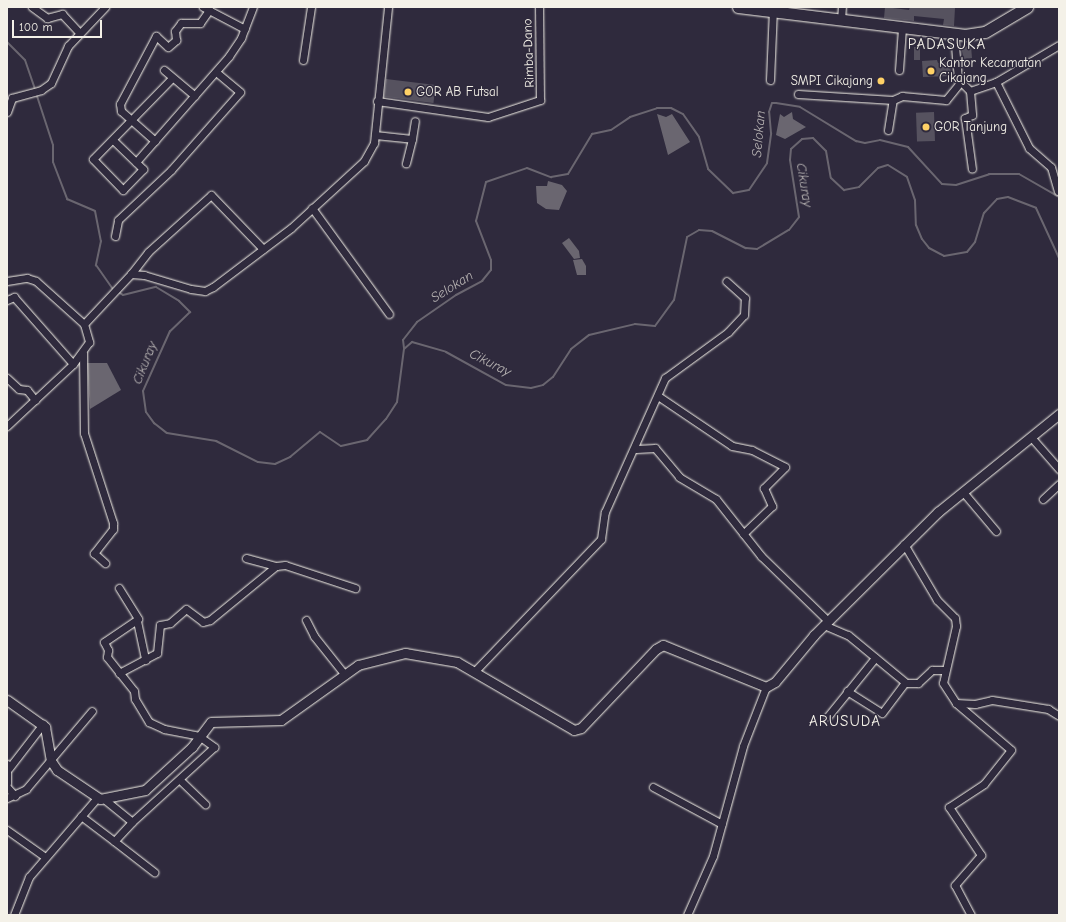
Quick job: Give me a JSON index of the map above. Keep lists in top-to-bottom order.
{
  "streets": {
    "street": ["Rimba-Dano"]
  },
  "districts": ["PADASUKA", "ARUSUDA"],
  "water": ["Selokan", "Cikuray"],
  "places": [
    "Kantor Kecamatan Cikajang",
    "SMPI Cikajang",
    "GOR AB Futsal",
    "GOR Tanjung"
  ],
  "scale_bar": "100 m"
}
